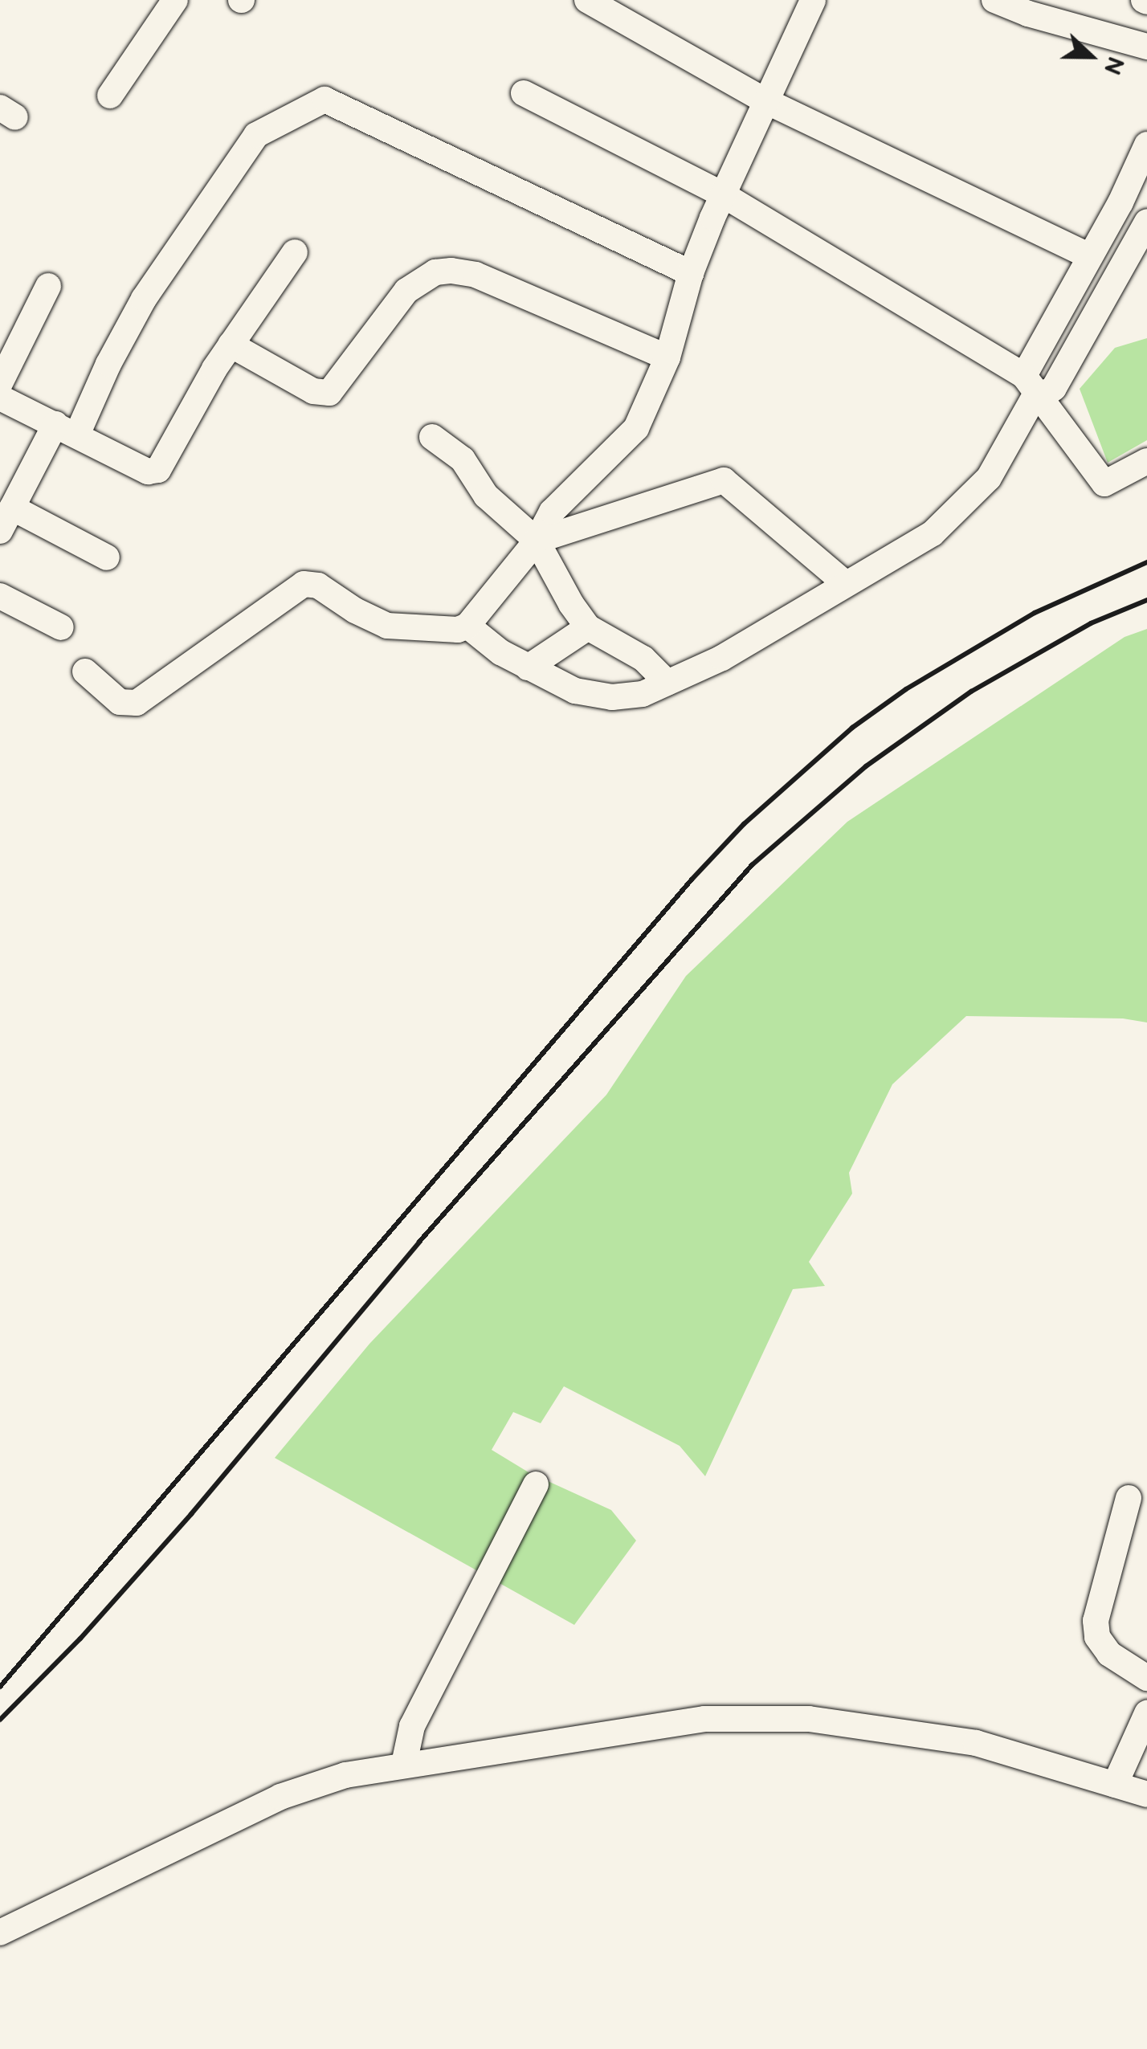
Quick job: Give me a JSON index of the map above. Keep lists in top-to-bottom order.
{
  "north": "right"
}
